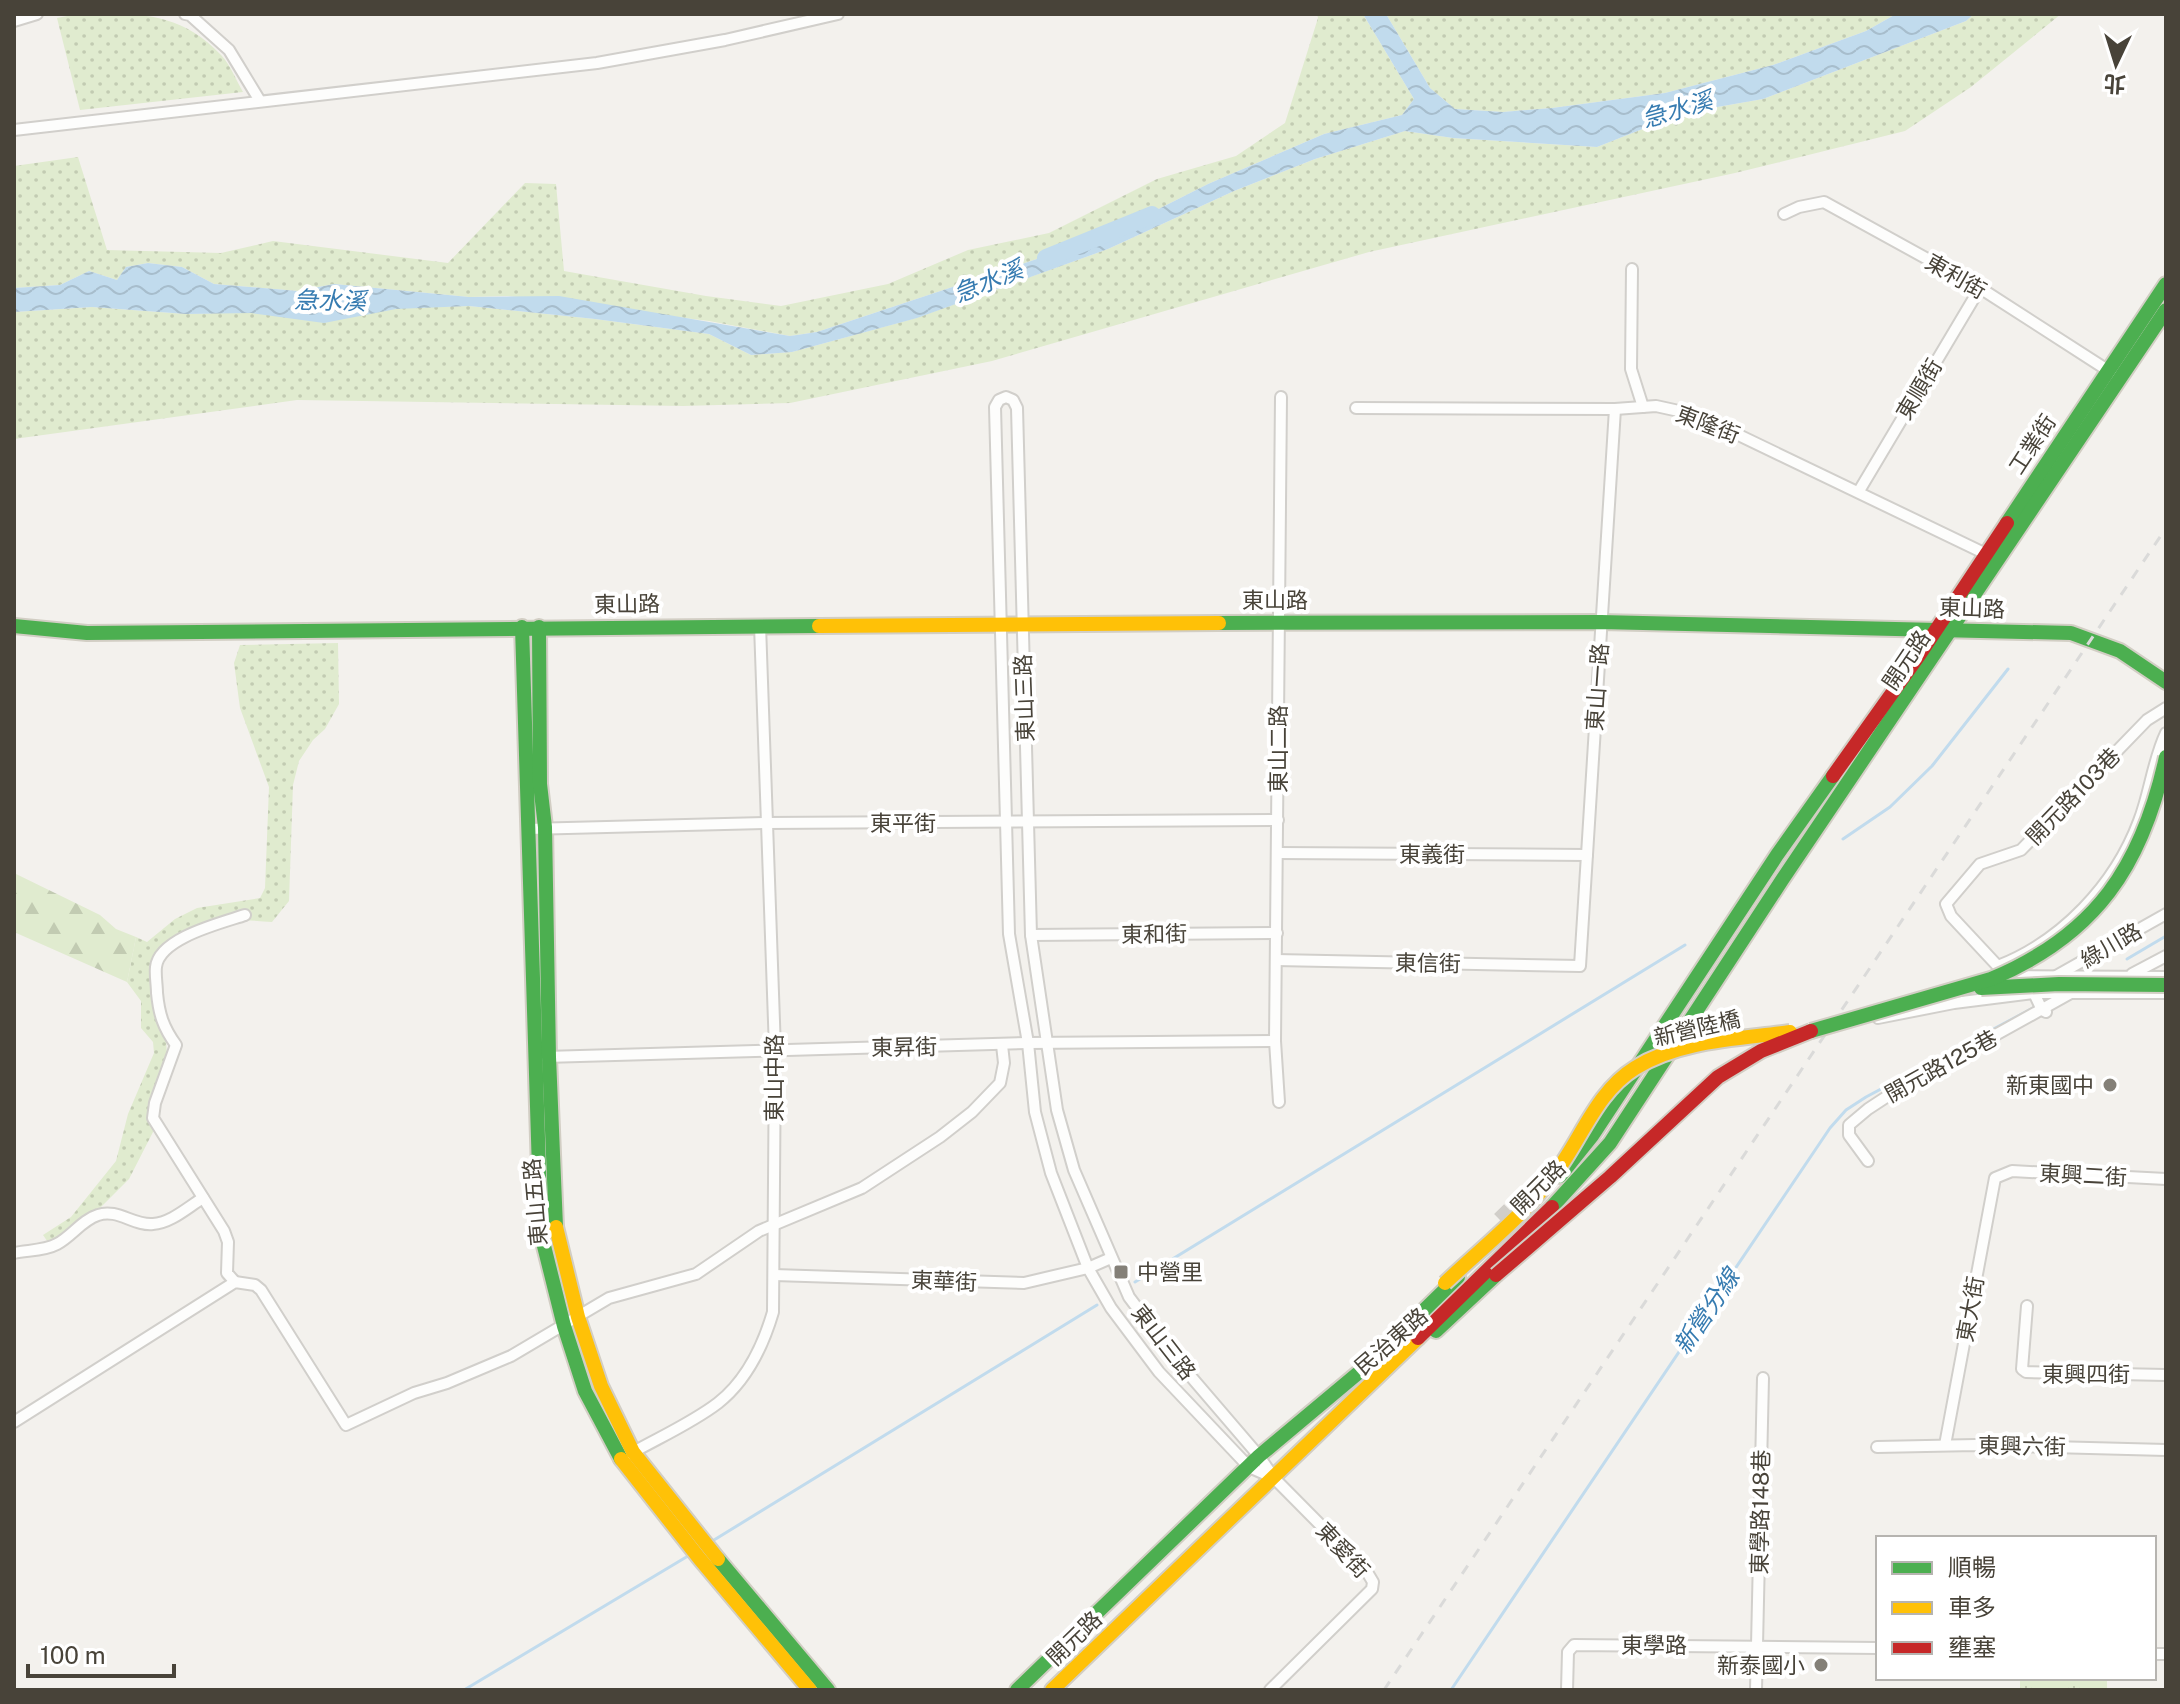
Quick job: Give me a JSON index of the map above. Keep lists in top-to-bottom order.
{
  "streets": {
    "street": [
      "東利街",
      "東順街",
      "東隆街",
      "工業街",
      "東山路",
      "開元路",
      "東山一路",
      "東山三路",
      "東山二路",
      "開元路103巷",
      "東平街",
      "東義街",
      "東和街",
      "綠川路",
      "東信街",
      "新營陸橋",
      "東昇街",
      "開元路125巷",
      "東山中路",
      "東興二街",
      "東山五路",
      "東華街",
      "東大街",
      "民治東路",
      "東興四街",
      "東興六街",
      "東學路148巷",
      "東愛街",
      "東學路"
    ]
  },
  "crossings": [
    ["東利街", "東順街"],
    ["東利街", "工業街"],
    ["東順街", "東隆街"],
    ["東隆街", "工業街"],
    ["東隆街", "東山一路"],
    ["工業街", "東山路"],
    ["工業街", "開元路"],
    ["東山路", "開元路"],
    ["東山路", "東山一路"],
    ["東山路", "東山三路"],
    ["東山路", "東山二路"],
    ["東山路", "東山中路"],
    ["東山路", "東山五路"],
    ["開元路", "東山三路"],
    ["開元路", "新營陸橋"],
    ["開元路", "民治東路"],
    ["開元路", "東愛街"],
    ["東山一路", "東義街"],
    ["東山一路", "東信街"],
    ["東山三路", "東平街"],
    ["東山三路", "東和街"],
    ["東山三路", "東昇街"],
    ["東山三路", "東華街"],
    ["東山三路", "東愛街"],
    ["東山二路", "東平街"],
    ["東山二路", "東義街"],
    ["東山二路", "東和街"],
    ["東山二路", "東信街"],
    ["東山二路", "東昇街"],
    ["東平街", "東山中路"],
    ["東平街", "東山五路"],
    ["新營陸橋", "民治東路"],
    ["東昇街", "東山中路"],
    ["東昇街", "東山五路"],
    ["東山中路", "東山五路"],
    ["東山中路", "東華街"],
    ["東興二街", "東大街"],
    ["東大街", "東興六街"],
    ["東學路148巷", "東學路"]
  ],
  "water": ["急水溪", "新營分線"],
  "places": {
    "other": ["新東國中", "新泰國小"],
    "transit": ["中營里"]
  },
  "legend": ["順暢", "車多", "壅塞"],
  "scale_bar": "100 m",
  "north": "bottom"
}
